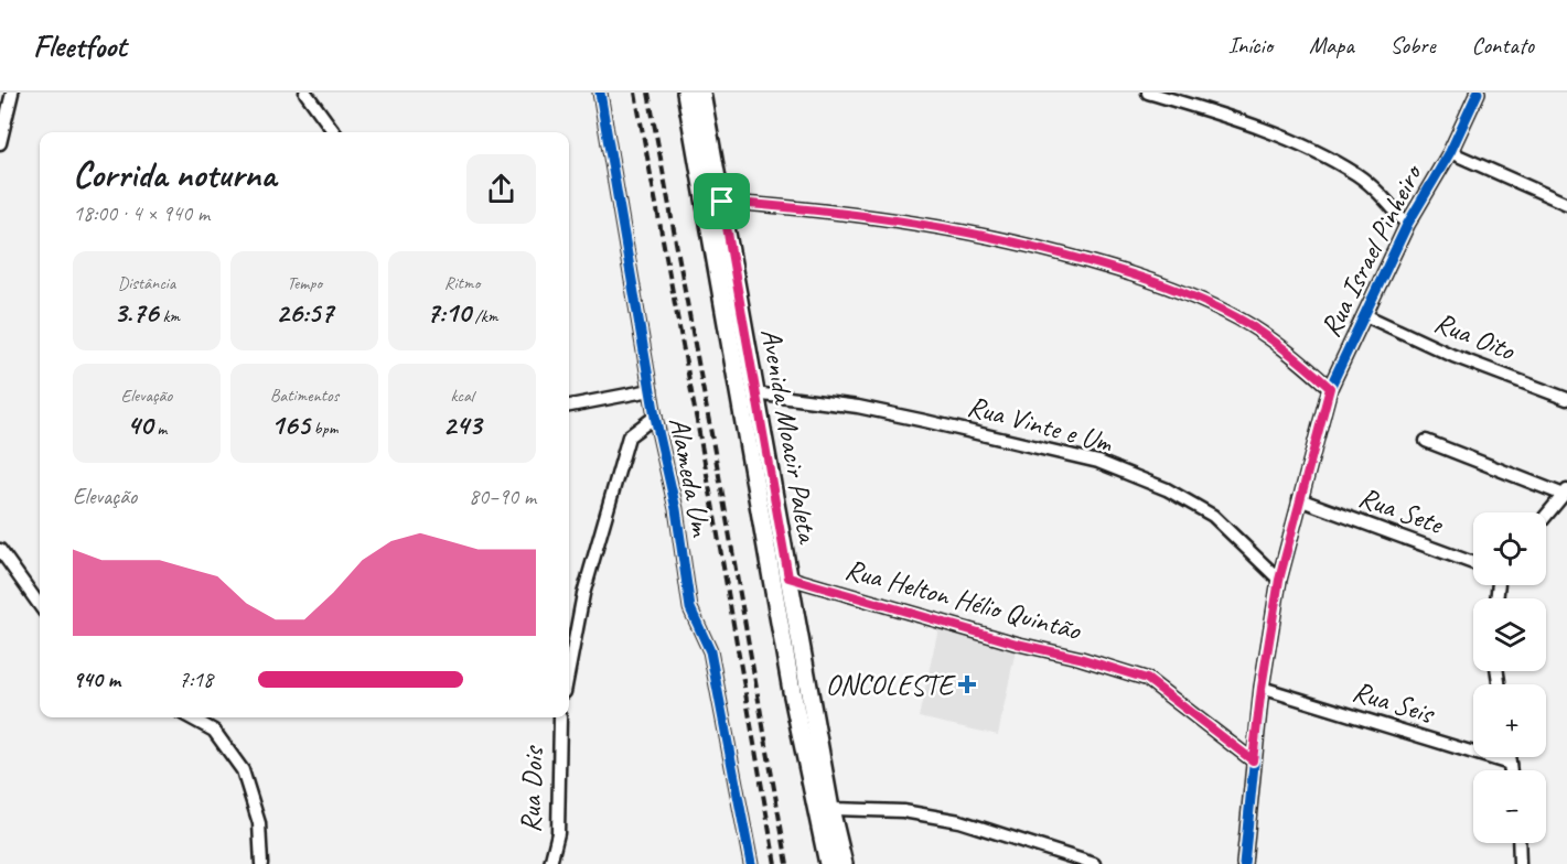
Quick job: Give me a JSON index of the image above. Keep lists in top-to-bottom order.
{
  "streets": {
    "main road": ["Avenida Moacir Paleta"],
    "street": [
      "Rua Israel Pinheiro",
      "Rua Oito",
      "Rua Vinte e Um",
      "Alameda Um",
      "Rua Sete",
      "Rua Helton Hélio Quintão",
      "Rua Seis",
      "Rua Dois"
    ]
  },
  "crossings": [
    ["Rua Israel Pinheiro", "Rua Oito"],
    ["Rua Israel Pinheiro", "Rua Vinte e Um"],
    ["Rua Israel Pinheiro", "Rua Sete"],
    ["Rua Israel Pinheiro", "Rua Helton Hélio Quintão"],
    ["Rua Israel Pinheiro", "Rua Seis"],
    ["Rua Vinte e Um", "Avenida Moacir Paleta"],
    ["Avenida Moacir Paleta", "Rua Helton Hélio Quintão"]
  ],
  "places": {
    "health": ["ONCOLESTE"]
  },
  "page": {
    "header": "Fleetfoot",
    "nav": [
      "Início",
      "Mapa",
      "Sobre",
      "Contato"
    ],
    "heading": ["Corrida noturna", "18:00 · 4 × 940 m"],
    "stats": [
      ["Distância", "3.76 km"],
      ["Tempo", "26:57"],
      ["Ritmo", "7:10 /km"],
      ["Elevação", "40 m"],
      ["Batimentos", "165 bpm"],
      ["kcal", "243"]
    ],
    "chart": ["Elevação", "80–90 m"],
    "map_buttons": ["+", "−"],
    "list": [
      {
        "name": "940 m",
        "note": "7:18"
      }
    ]
  }
}
